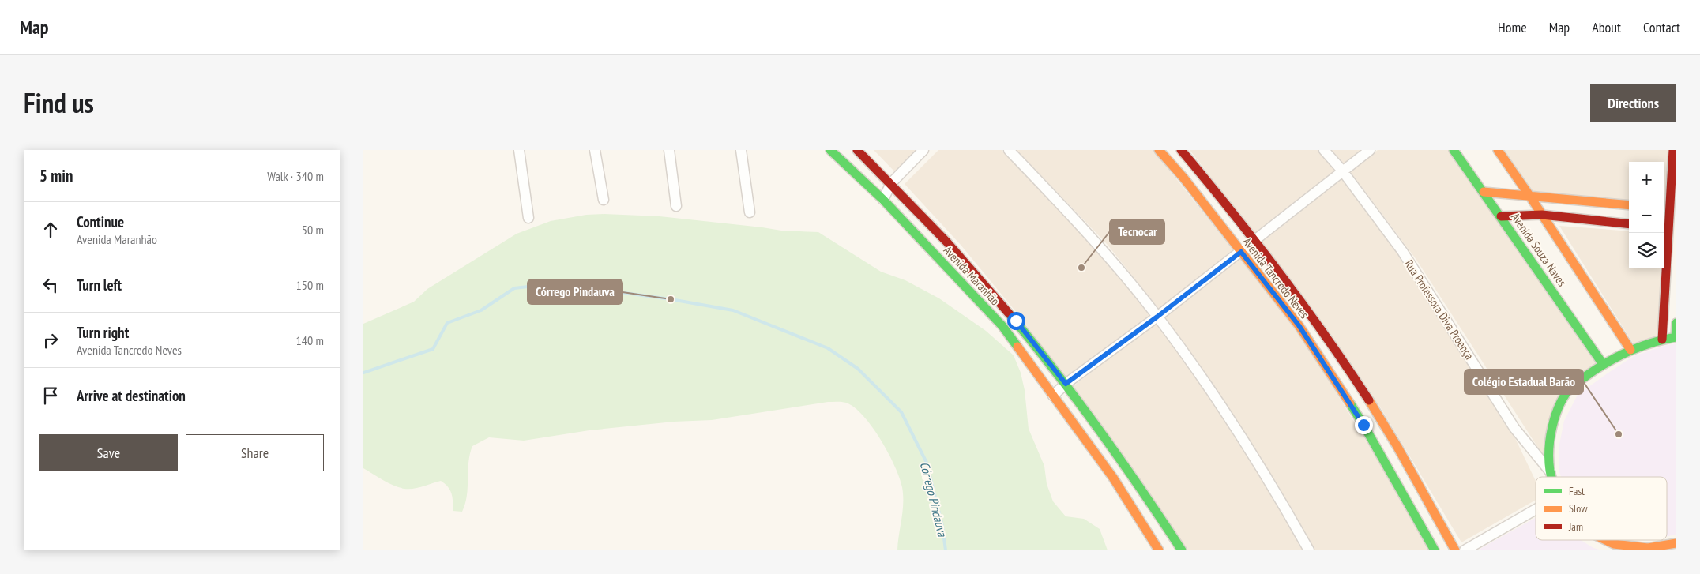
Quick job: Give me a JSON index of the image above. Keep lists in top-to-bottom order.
{
  "streets": {
    "street": [
      "Avenida Souza Naves",
      "Avenida Maranhão",
      "Avenida Tancredo Neves",
      "Rua Professora Diva Proença"
    ]
  },
  "water": ["Córrego Pindauva"],
  "places": ["Tecnocar", "Córrego Pindauva", "Colégio Estadual Barão"],
  "legend": ["Fast", "Slow", "Jam"],
  "page": {
    "header": "Map",
    "nav": [
      "Home",
      "Map",
      "About",
      "Contact"
    ],
    "title": "Find us",
    "buttons": [
      "Directions",
      ["Save", "Share"]
    ],
    "heading": ["5 min", "Walk · 340 m"],
    "map_buttons": ["+", "−"],
    "list": [
      ["Continue", "Avenida Maranhão", "50 m"],
      ["Turn left", "150 m"],
      ["Turn right", "Avenida Tancredo Neves", "140 m"],
      "Arrive at destination"
    ]
  }
}
